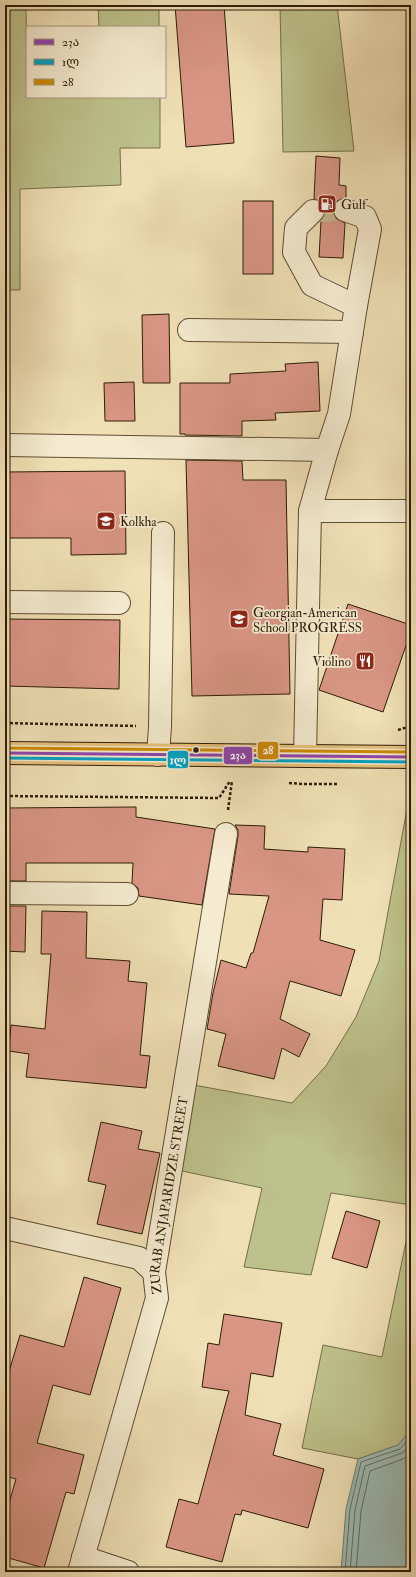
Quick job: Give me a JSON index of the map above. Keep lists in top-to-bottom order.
{
  "streets": {
    "street": ["ZURAB ANJAPARIDZE STREET"]
  },
  "places": {
    "fuel station": ["Gulf"],
    "school or university": ["Kolkha", "Georgian-American School PROGRESS"],
    "restaurant": ["Violino"]
  },
  "lines": ["transit line 28", "transit line 23ა", "transit line 1ლ"],
  "legend": ["23ა", "1ლ", "28"]
}
